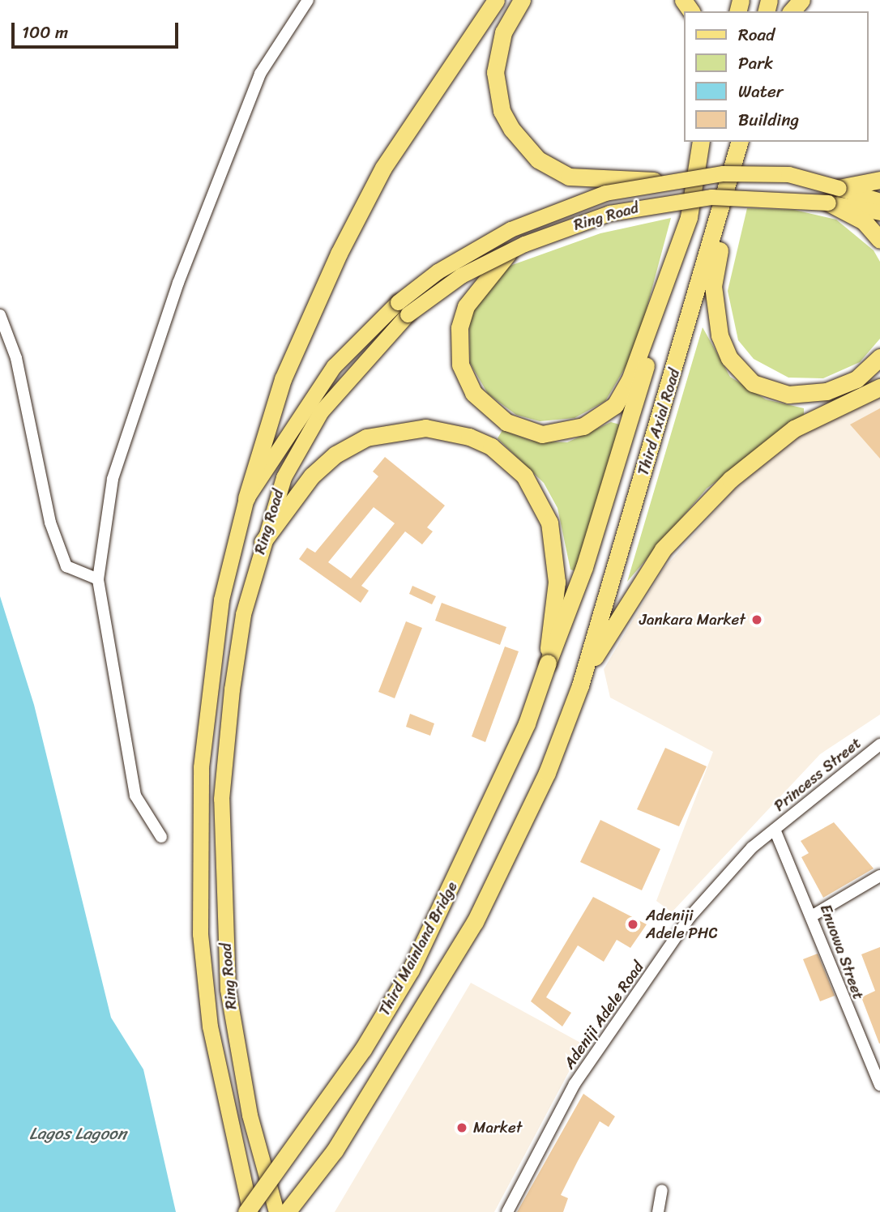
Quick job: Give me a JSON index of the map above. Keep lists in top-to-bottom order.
{
  "streets": {
    "highway": ["Third Axial Road", "Third Mainland Bridge"],
    "main road": ["Ring Road"],
    "street": ["Princess Street", "Enuowa Street", "Adeniji Adele Road"]
  },
  "crossings": [
    ["Ring Road", "Third Mainland Bridge"],
    ["Third Axial Road", "Third Mainland Bridge"],
    ["Princess Street", "Enuowa Street"],
    ["Princess Street", "Adeniji Adele Road"],
    ["Enuowa Street", "Adeniji Adele Road"]
  ],
  "water": ["Lagos Lagoon"],
  "places": ["Jankara Market", "Adeniji Adele PHC", "Market"],
  "legend": [
    "Road",
    "Park",
    "Water",
    "Building"
  ],
  "scale_bar": "100 m"
}
